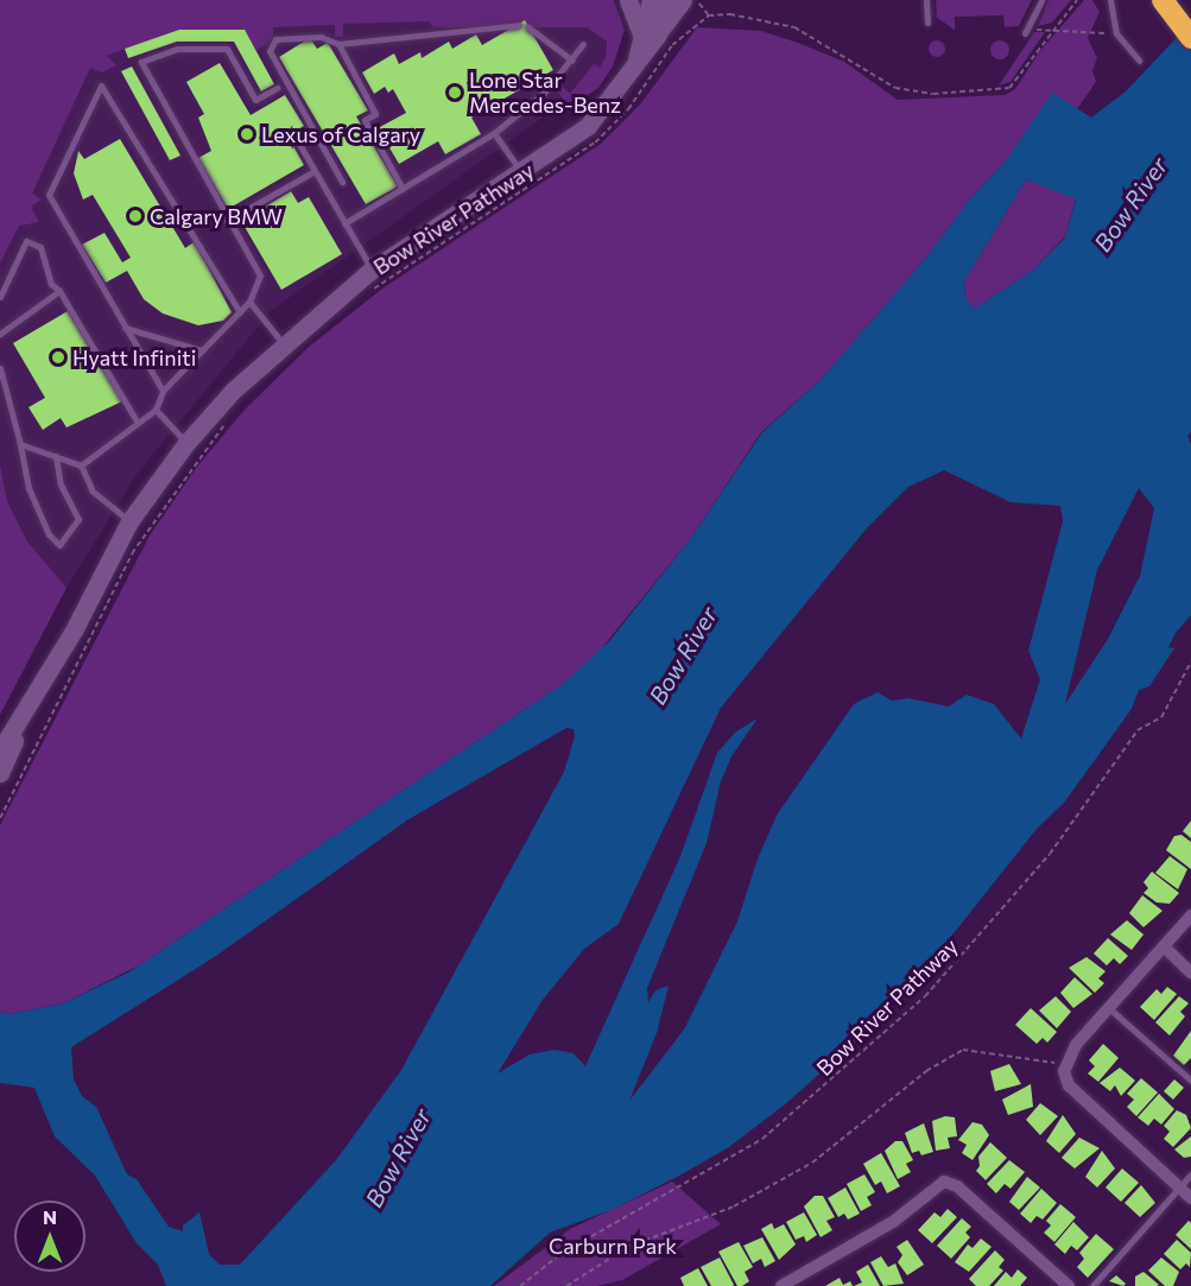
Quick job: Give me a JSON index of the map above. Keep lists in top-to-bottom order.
{
  "streets": {
    "path": ["Bow River Pathway"]
  },
  "water": ["Bow River"],
  "parks": ["Carburn Park"],
  "places": [
    "Lone Star Mercedes-Benz",
    "Lexus of Calgary",
    "Calgary BMW",
    "Hyatt Infiniti"
  ],
  "north": "top"
}
